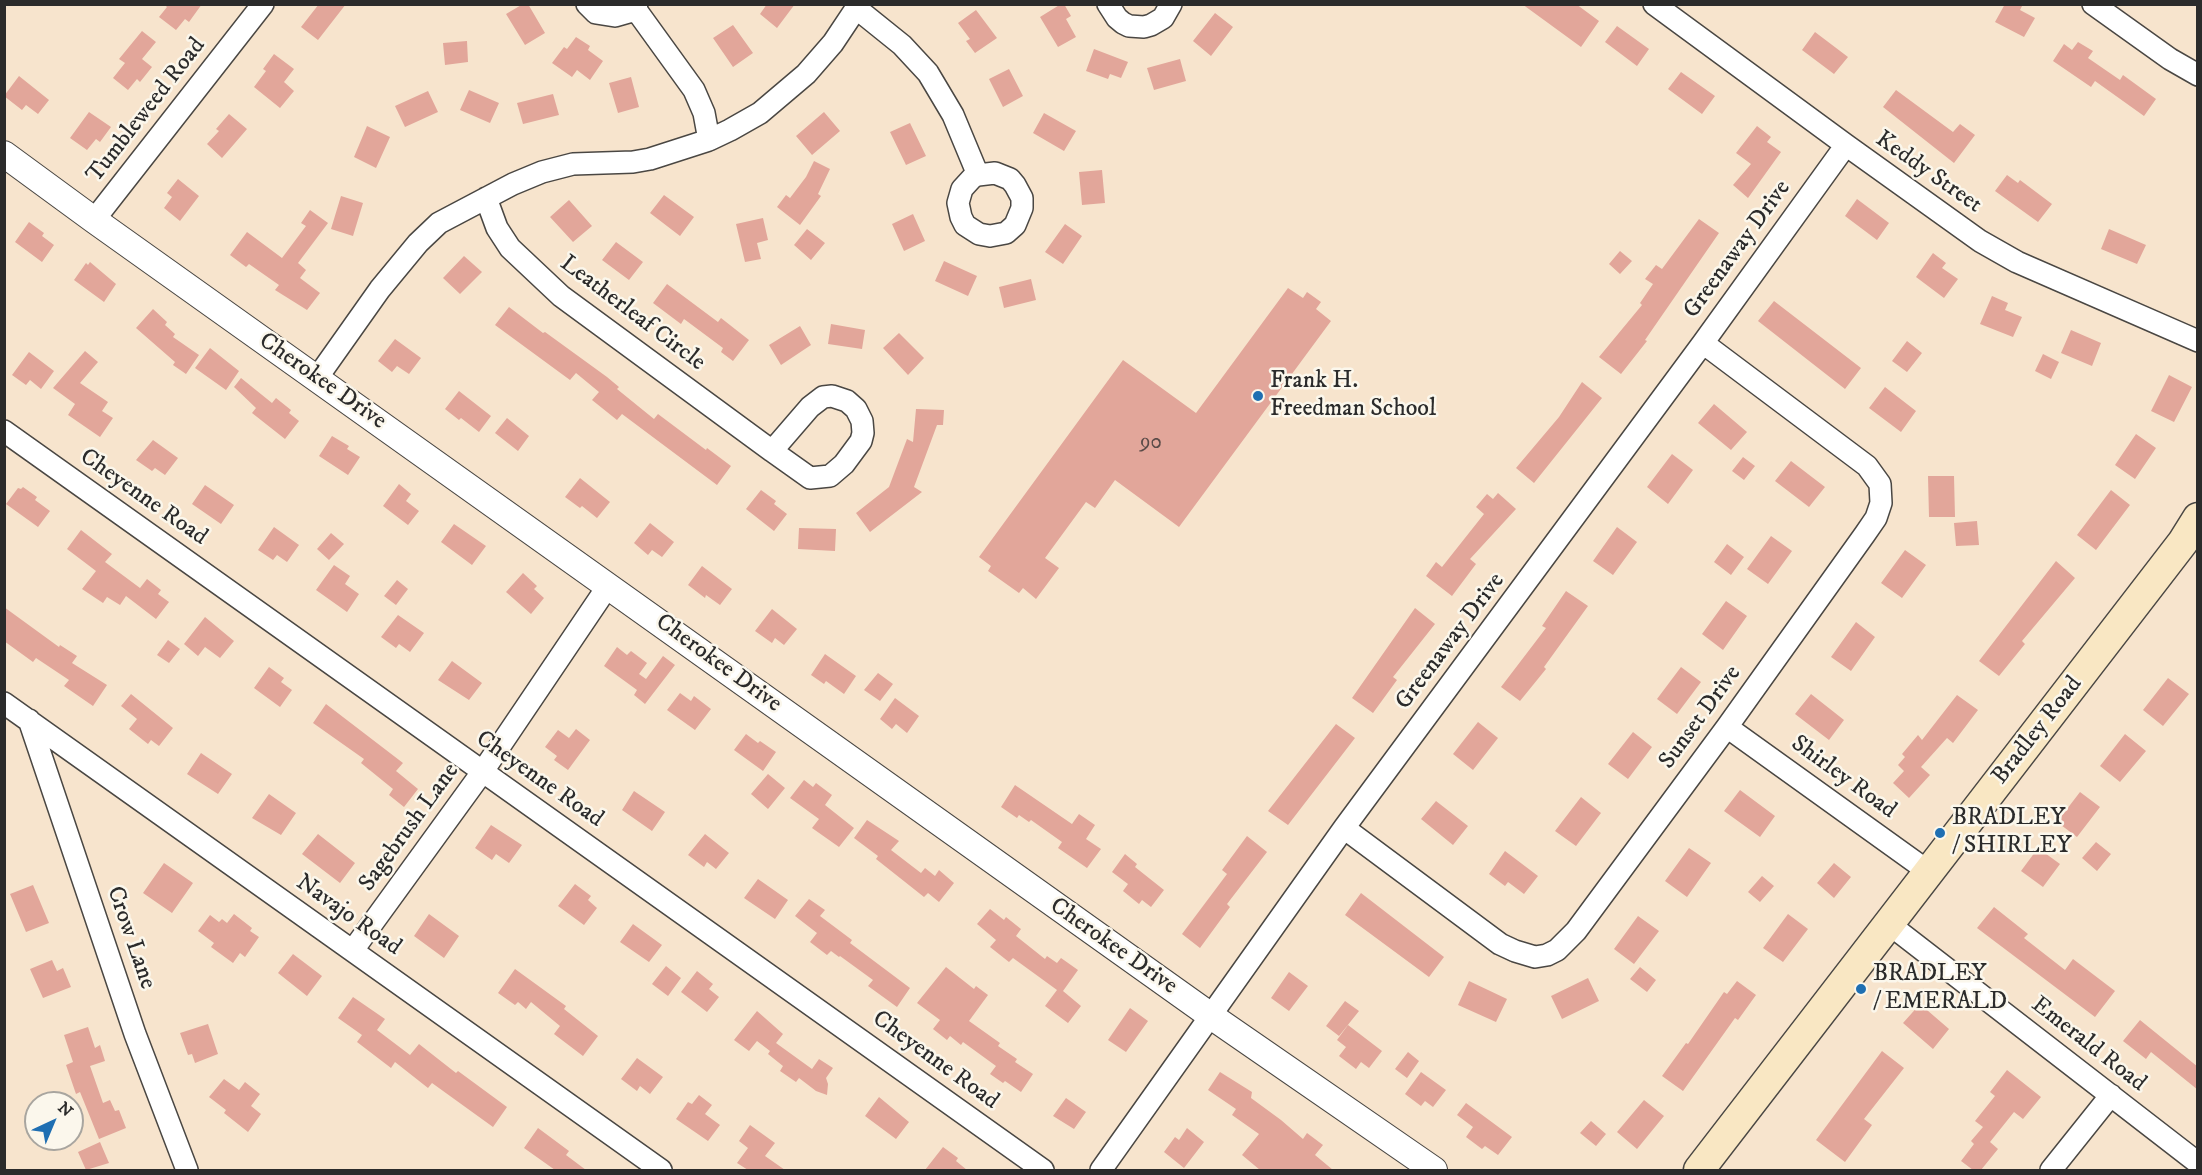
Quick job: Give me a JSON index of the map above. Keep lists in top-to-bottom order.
{
  "streets": {
    "main road": ["Bradley Road"],
    "street": [
      "Tumbleweed Road",
      "Keddy Street",
      "Greenaway Drive",
      "Leatherleaf Circle",
      "Cherokee Drive",
      "Cheyenne Road",
      "Sunset Drive",
      "Shirley Road",
      "Sagebrush Lane",
      "Navajo Road",
      "Crow Lane",
      "Emerald Road"
    ]
  },
  "crossings": [
    ["Tumbleweed Road", "Cherokee Drive"],
    ["Keddy Street", "Greenaway Drive"],
    ["Greenaway Drive", "Cherokee Drive"],
    ["Greenaway Drive", "Sunset Drive"],
    ["Cherokee Drive", "Sagebrush Lane"],
    ["Cheyenne Road", "Sagebrush Lane"],
    ["Sunset Drive", "Shirley Road"],
    ["Bradley Road", "Shirley Road"],
    ["Bradley Road", "Emerald Road"],
    ["Sagebrush Lane", "Navajo Road"],
    ["Navajo Road", "Crow Lane"]
  ],
  "places": ["Frank H. Freedman School", "BRADLEY / SHIRLEY", "BRADLEY / EMERALD"],
  "house_numbers": ["90"],
  "north": "top right"
}
